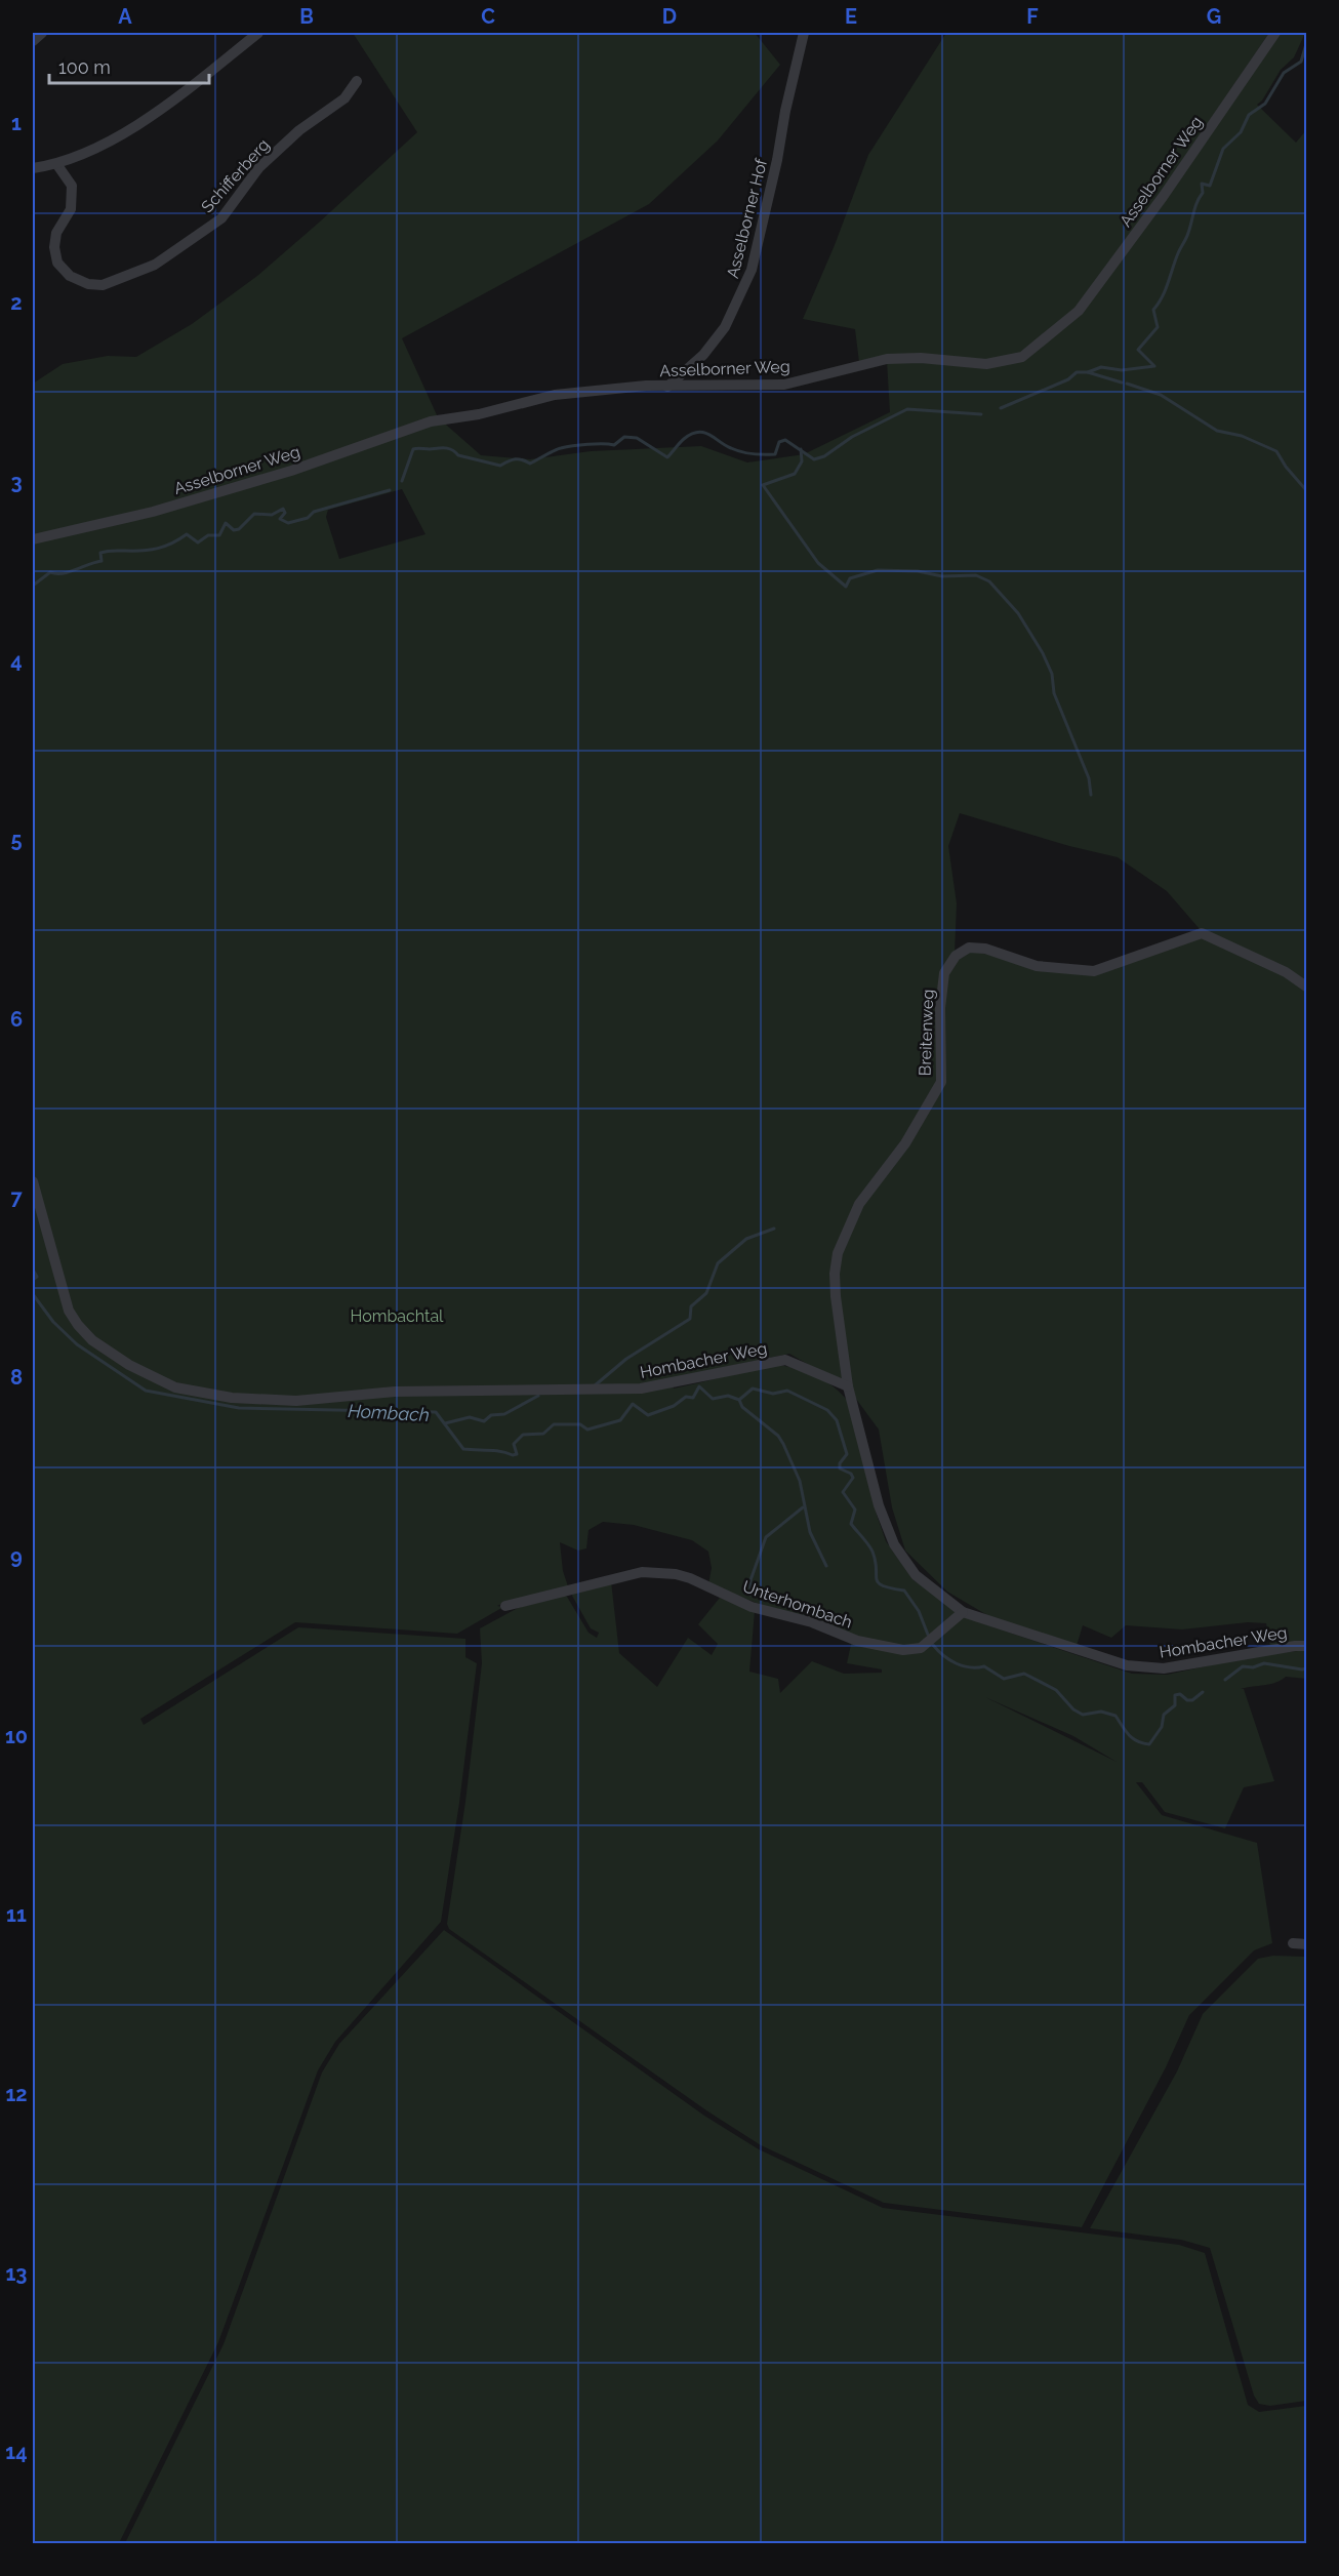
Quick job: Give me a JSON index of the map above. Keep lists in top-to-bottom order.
{
  "streets": {
    "street": [
      "Asselborner Weg",
      "Schifferberg",
      "Asselborner Hof",
      "Breitenweg",
      "Hombacher Weg",
      "Unterhombach"
    ]
  },
  "crossings": [
    ["Asselborner Weg", "Asselborner Hof"],
    ["Breitenweg", "Hombacher Weg"],
    ["Hombacher Weg", "Unterhombach"]
  ],
  "water": ["Hombach"],
  "parks": ["Hombachtal"],
  "scale_bar": "100 m",
  "grid": {
    "columns": [
      "A",
      "B",
      "C",
      "D",
      "E",
      "F",
      "G"
    ],
    "rows": [
      "1",
      "2",
      "3",
      "4",
      "5",
      "6",
      "7",
      "8",
      "9",
      "10",
      "11",
      "12",
      "13",
      "14"
    ]
  }
}
